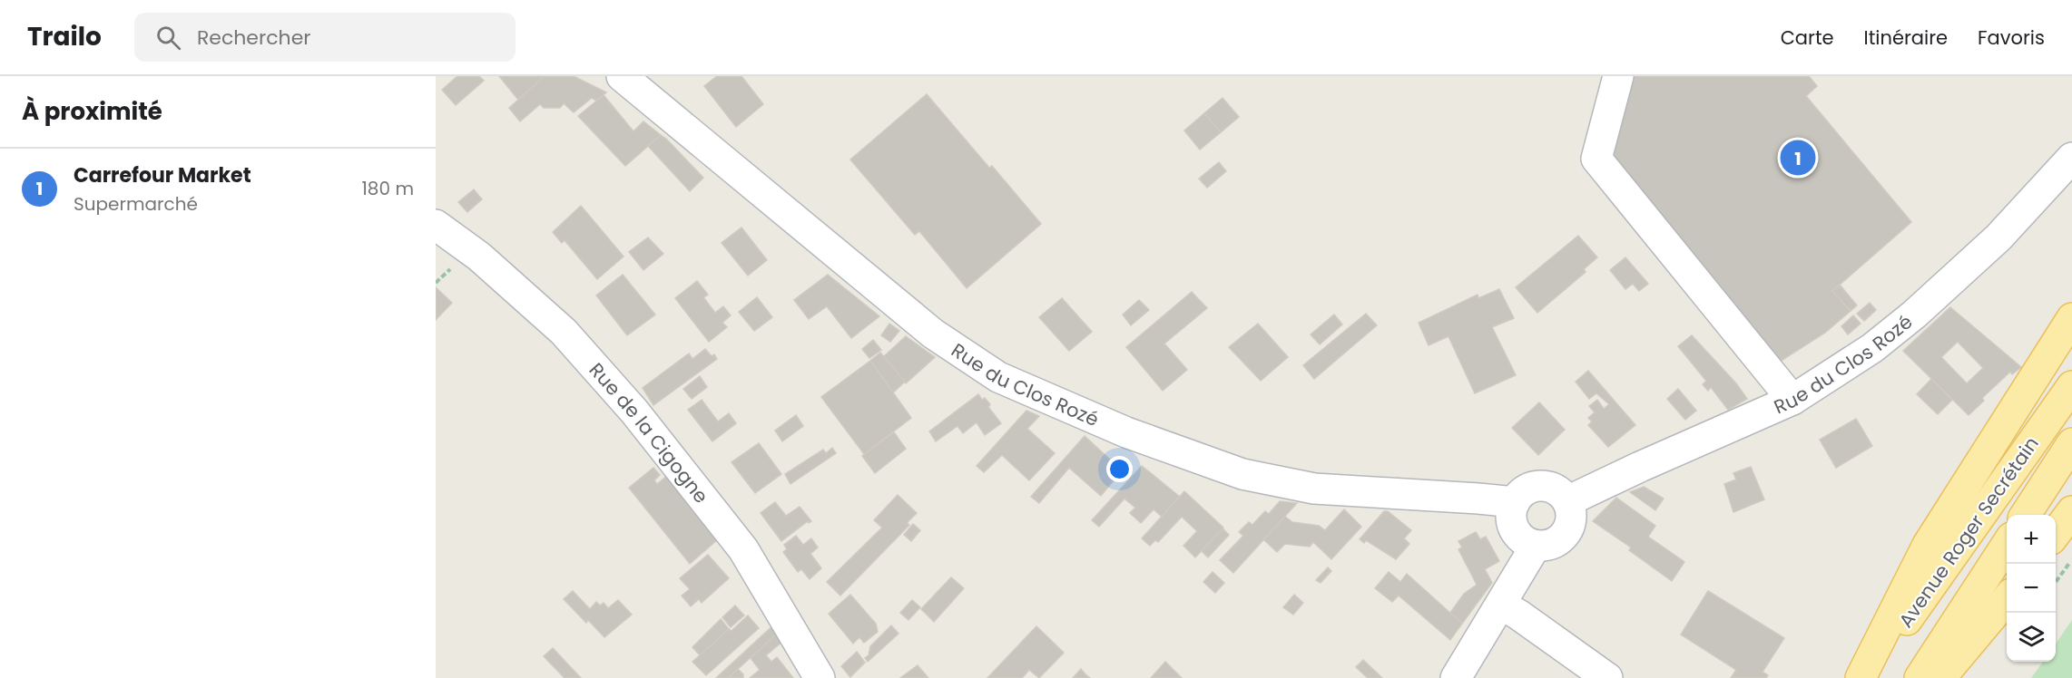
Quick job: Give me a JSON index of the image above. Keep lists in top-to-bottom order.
{
  "streets": {
    "main road": ["Avenue Roger Secrétain"],
    "street": ["Rue du Clos Rozé", "Rue de la Cigogne"]
  },
  "page": {
    "header": "Trailo",
    "search": "Rechercher",
    "nav": ["Carte", "Itinéraire", "Favoris"],
    "heading": "À proximité",
    "pins": "1",
    "list": [
      {
        "mark": "1",
        "name": "Carrefour Market",
        "note": "Supermarché",
        "value": "180 m"
      }
    ],
    "map_buttons": ["+", "−"]
  }
}
